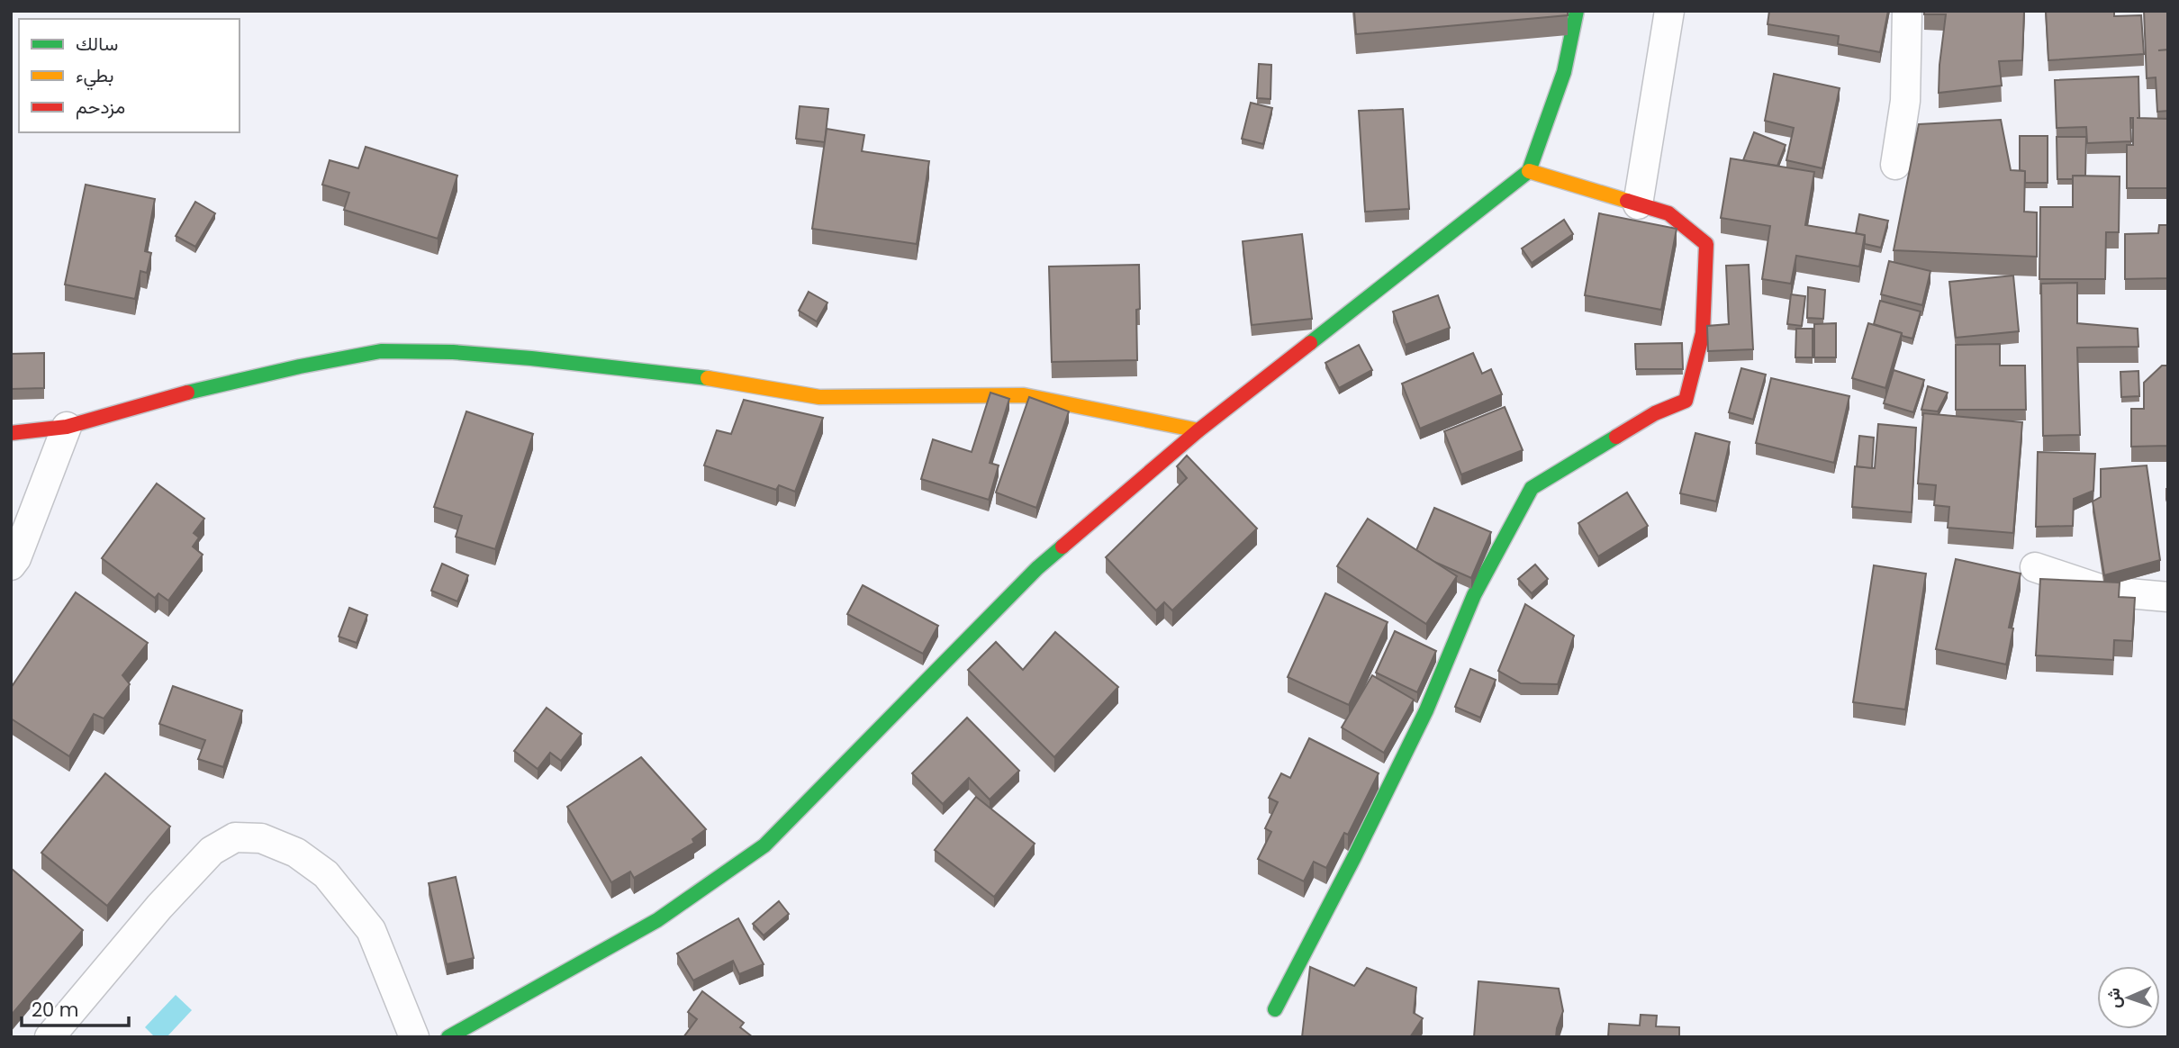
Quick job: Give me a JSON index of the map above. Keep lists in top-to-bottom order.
{
  "legend": ["سالك", "بطيء", "مزدحم"],
  "scale_bar": "20 m",
  "north": "left"
}
